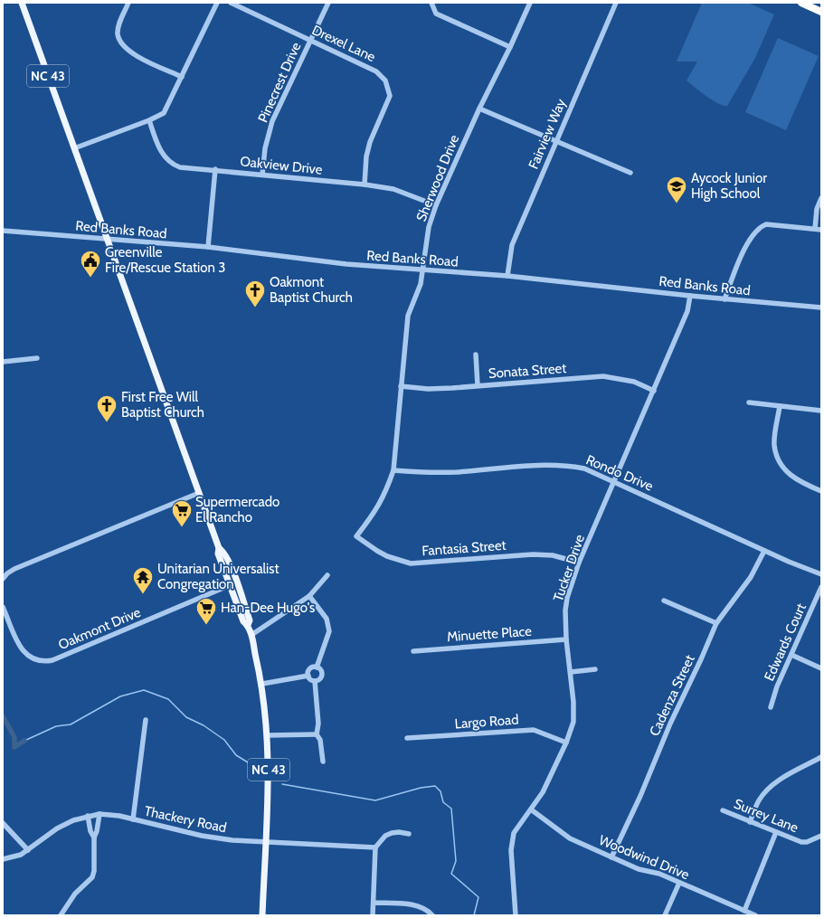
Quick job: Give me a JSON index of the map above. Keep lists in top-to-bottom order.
{
  "streets": {
    "main road": ["NC 43"],
    "street": [
      "Drexel Lane",
      "Pinecrest Drive",
      "Fairview Way",
      "Oakview Drive",
      "Sherwood Drive",
      "Red Banks Road",
      "Sonata Street",
      "Rondo Drive",
      "Fantasia Street",
      "Tucker Drive",
      "Oakmont Drive",
      "Minuette Place",
      "Edwards Court",
      "Cadenza Street",
      "Largo Road",
      "Surrey Lane",
      "Thackery Road",
      "Woodwind Drive"
    ]
  },
  "crossings": [
    ["Drexel Lane", "Pinecrest Drive"],
    ["Drexel Lane", "Oakview Drive"],
    ["NC 43", "Red Banks Road"],
    ["NC 43", "Oakmont Drive"],
    ["NC 43", "Thackery Road"],
    ["Pinecrest Drive", "Oakview Drive"],
    ["Fairview Way", "Red Banks Road"],
    ["Oakview Drive", "Sherwood Drive"],
    ["Sherwood Drive", "Red Banks Road"],
    ["Sherwood Drive", "Sonata Street"],
    ["Sherwood Drive", "Rondo Drive"],
    ["Sherwood Drive", "Fantasia Street"],
    ["Red Banks Road", "Tucker Drive"],
    ["Sonata Street", "Tucker Drive"],
    ["Rondo Drive", "Tucker Drive"],
    ["Rondo Drive", "Cadenza Street"],
    ["Fantasia Street", "Tucker Drive"],
    ["Tucker Drive", "Minuette Place"],
    ["Tucker Drive", "Largo Road"],
    ["Tucker Drive", "Woodwind Drive"],
    ["Cadenza Street", "Woodwind Drive"]
  ],
  "places": {
    "school or university": ["Aycock Junior High School"],
    "public building": ["Greenville Fire/Rescue Station 3"],
    "church": ["Oakmont Baptist Church", "First Free Will Baptist Church"],
    "supermarket": ["Supermercado El Rancho", "Han-Dee Hugo's"],
    "temple": ["Unitarian Universalist Congregation"]
  }
}
